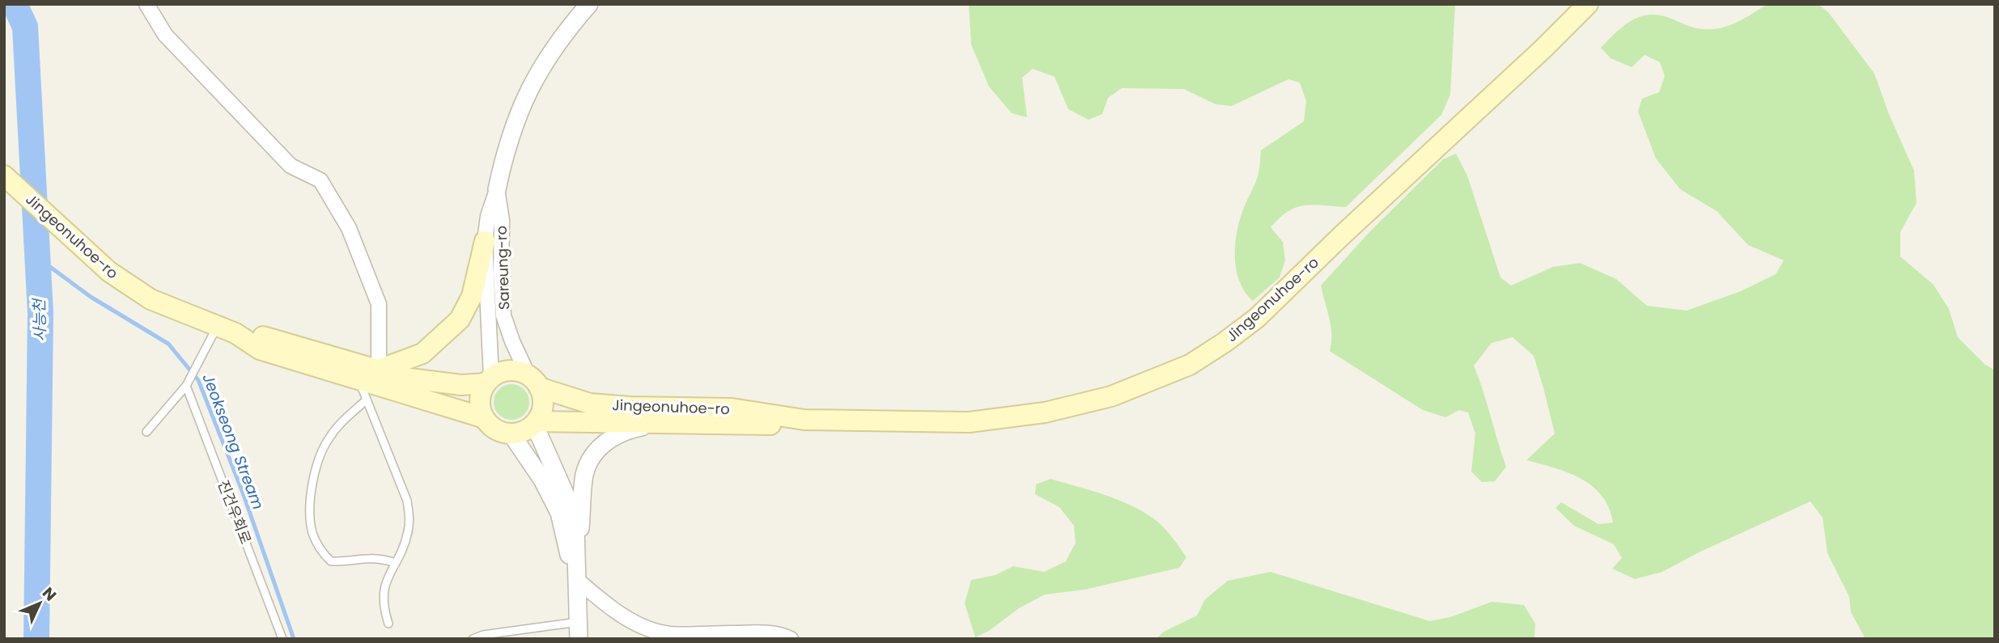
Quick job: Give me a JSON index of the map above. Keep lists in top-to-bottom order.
{
  "streets": {
    "main road": ["Jingeonuhoe-ro"],
    "street": ["Sareung-ro"],
    "lane": ["진건우회로"]
  },
  "crossings": [
    ["Jingeonuhoe-ro", "Sareung-ro"]
  ],
  "water": ["사능천", "Jeokseong Stream"],
  "north": "top right"
}
